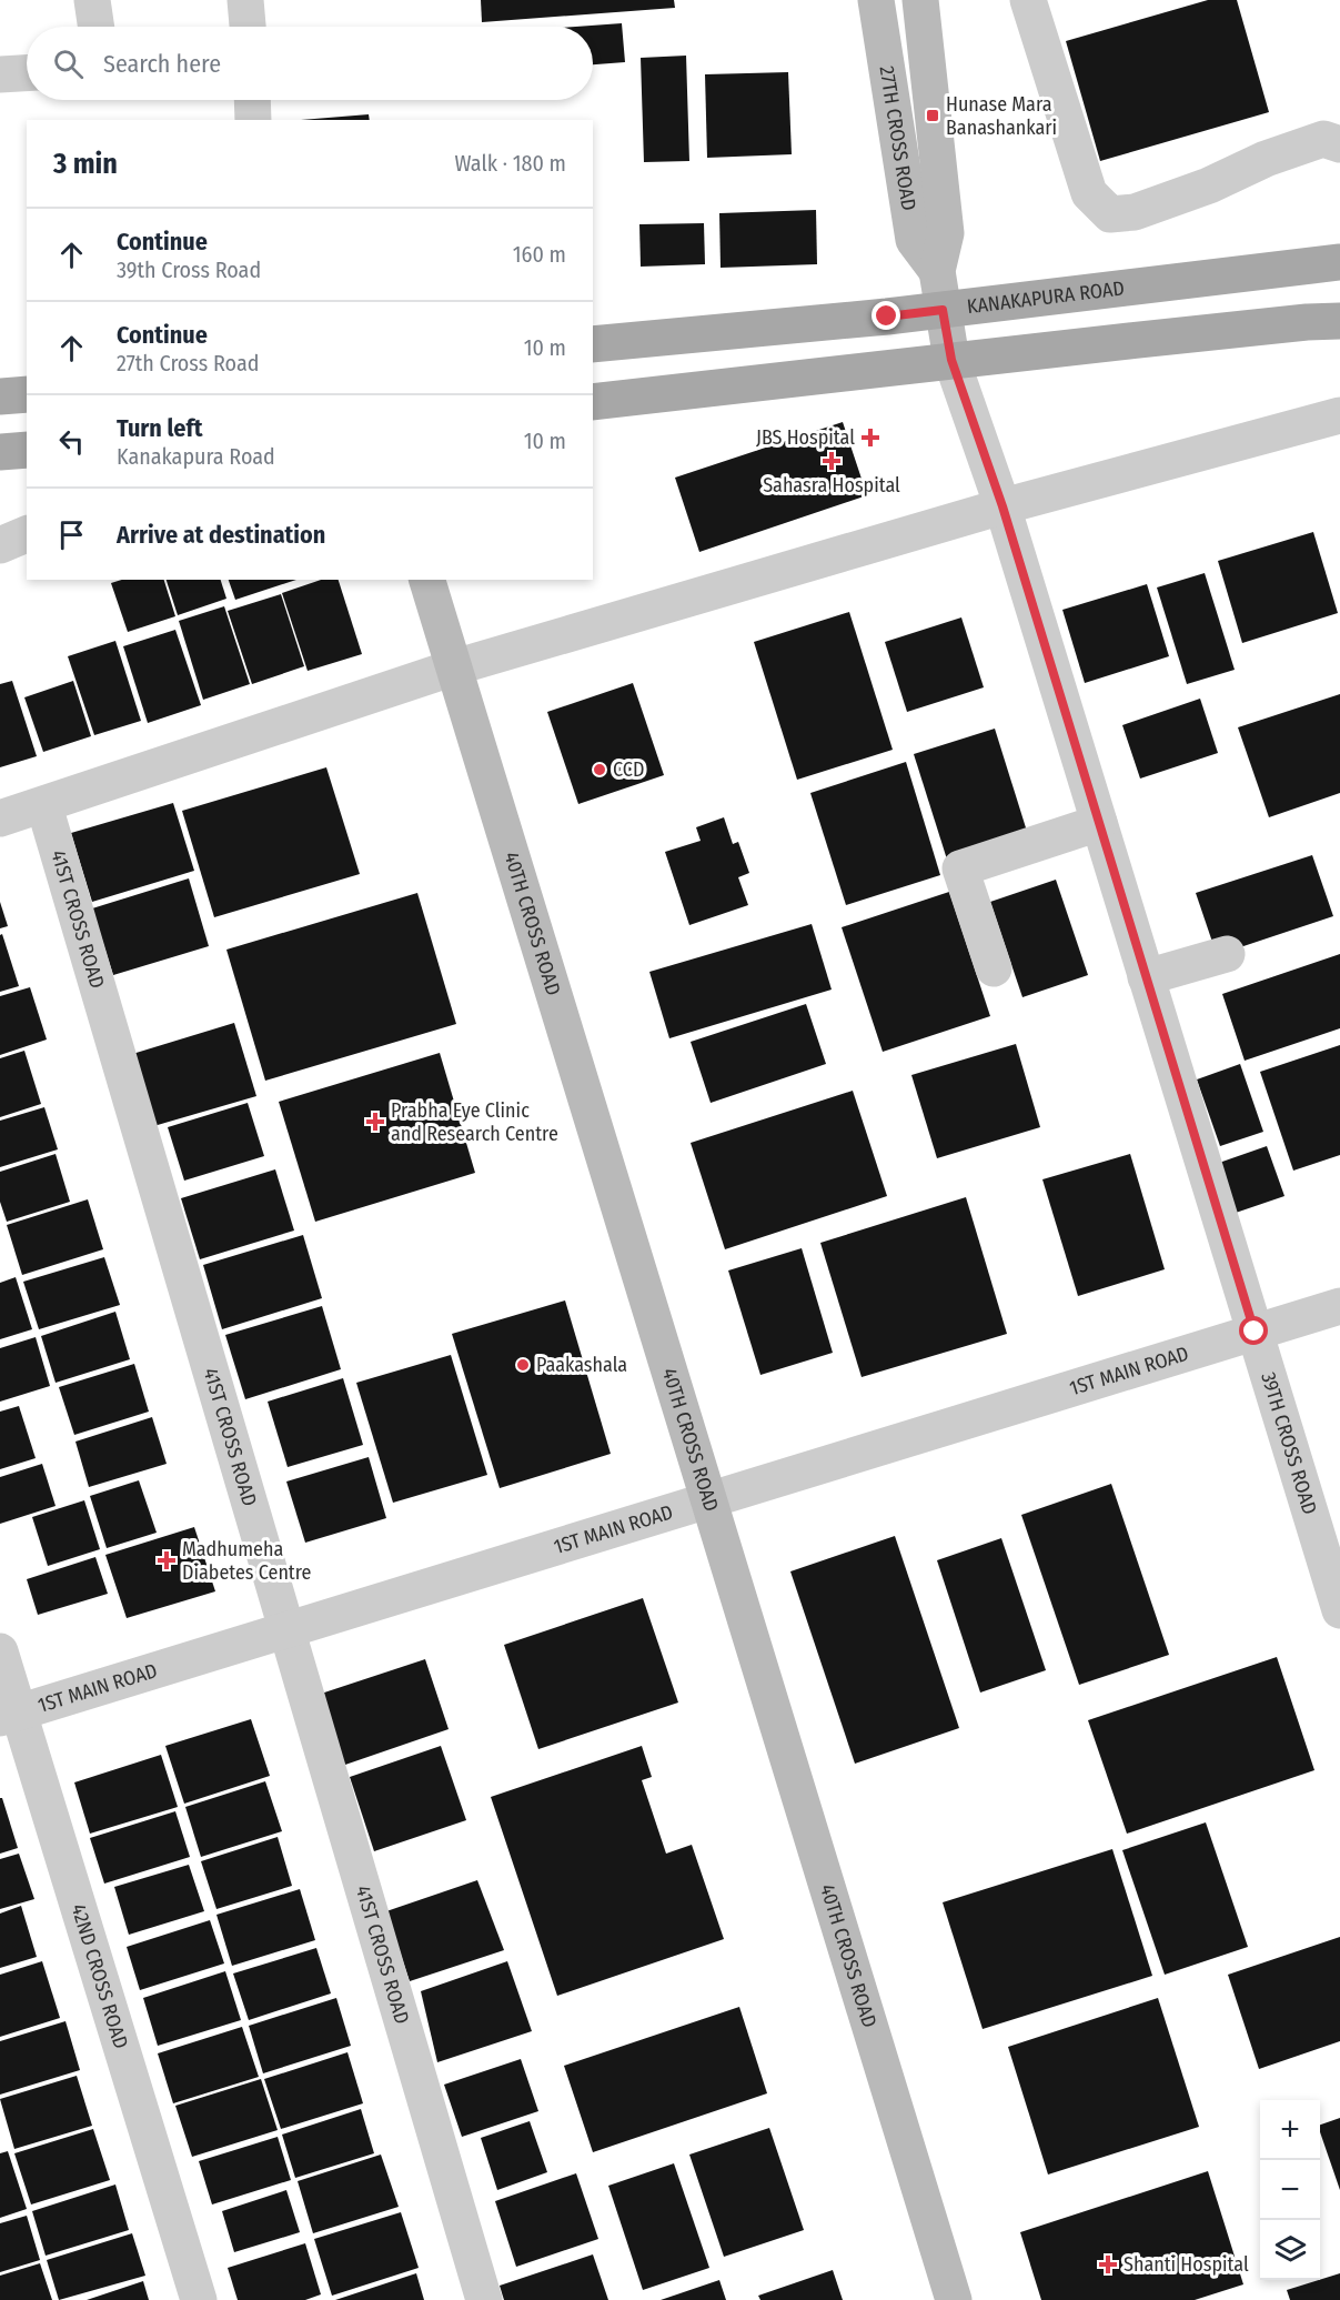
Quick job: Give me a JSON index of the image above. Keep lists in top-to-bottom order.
{
  "streets": {
    "main road": ["KANAKAPURA ROAD"],
    "street": [
      "27TH CROSS ROAD",
      "41ST CROSS ROAD",
      "40TH CROSS ROAD",
      "1ST MAIN ROAD",
      "39TH CROSS ROAD",
      "42ND CROSS ROAD"
    ]
  },
  "crossings": [
    ["27TH CROSS ROAD", "KANAKAPURA ROAD"],
    ["27TH CROSS ROAD", "39TH CROSS ROAD"],
    ["41ST CROSS ROAD", "1ST MAIN ROAD"],
    ["40TH CROSS ROAD", "1ST MAIN ROAD"],
    ["1ST MAIN ROAD", "39TH CROSS ROAD"],
    ["1ST MAIN ROAD", "42ND CROSS ROAD"]
  ],
  "places": {
    "transit": ["Hunase Mara Banashankari"],
    "health": [
      "JBS Hospital",
      "Sahasra Hospital",
      "Prabha Eye Clinic and Research Centre",
      "Madhumeha Diabetes Centre",
      "Shanti Hospital"
    ],
    "other": ["CCD", "Paakashala"]
  },
  "page": {
    "search": "Search here",
    "heading": ["3 min", "Walk · 180 m"],
    "list": [
      ["Continue", "39th Cross Road", "160 m"],
      ["Continue", "27th Cross Road", "10 m"],
      ["Turn left", "Kanakapura Road", "10 m"],
      "Arrive at destination"
    ],
    "map_buttons": ["+", "−"]
  }
}
